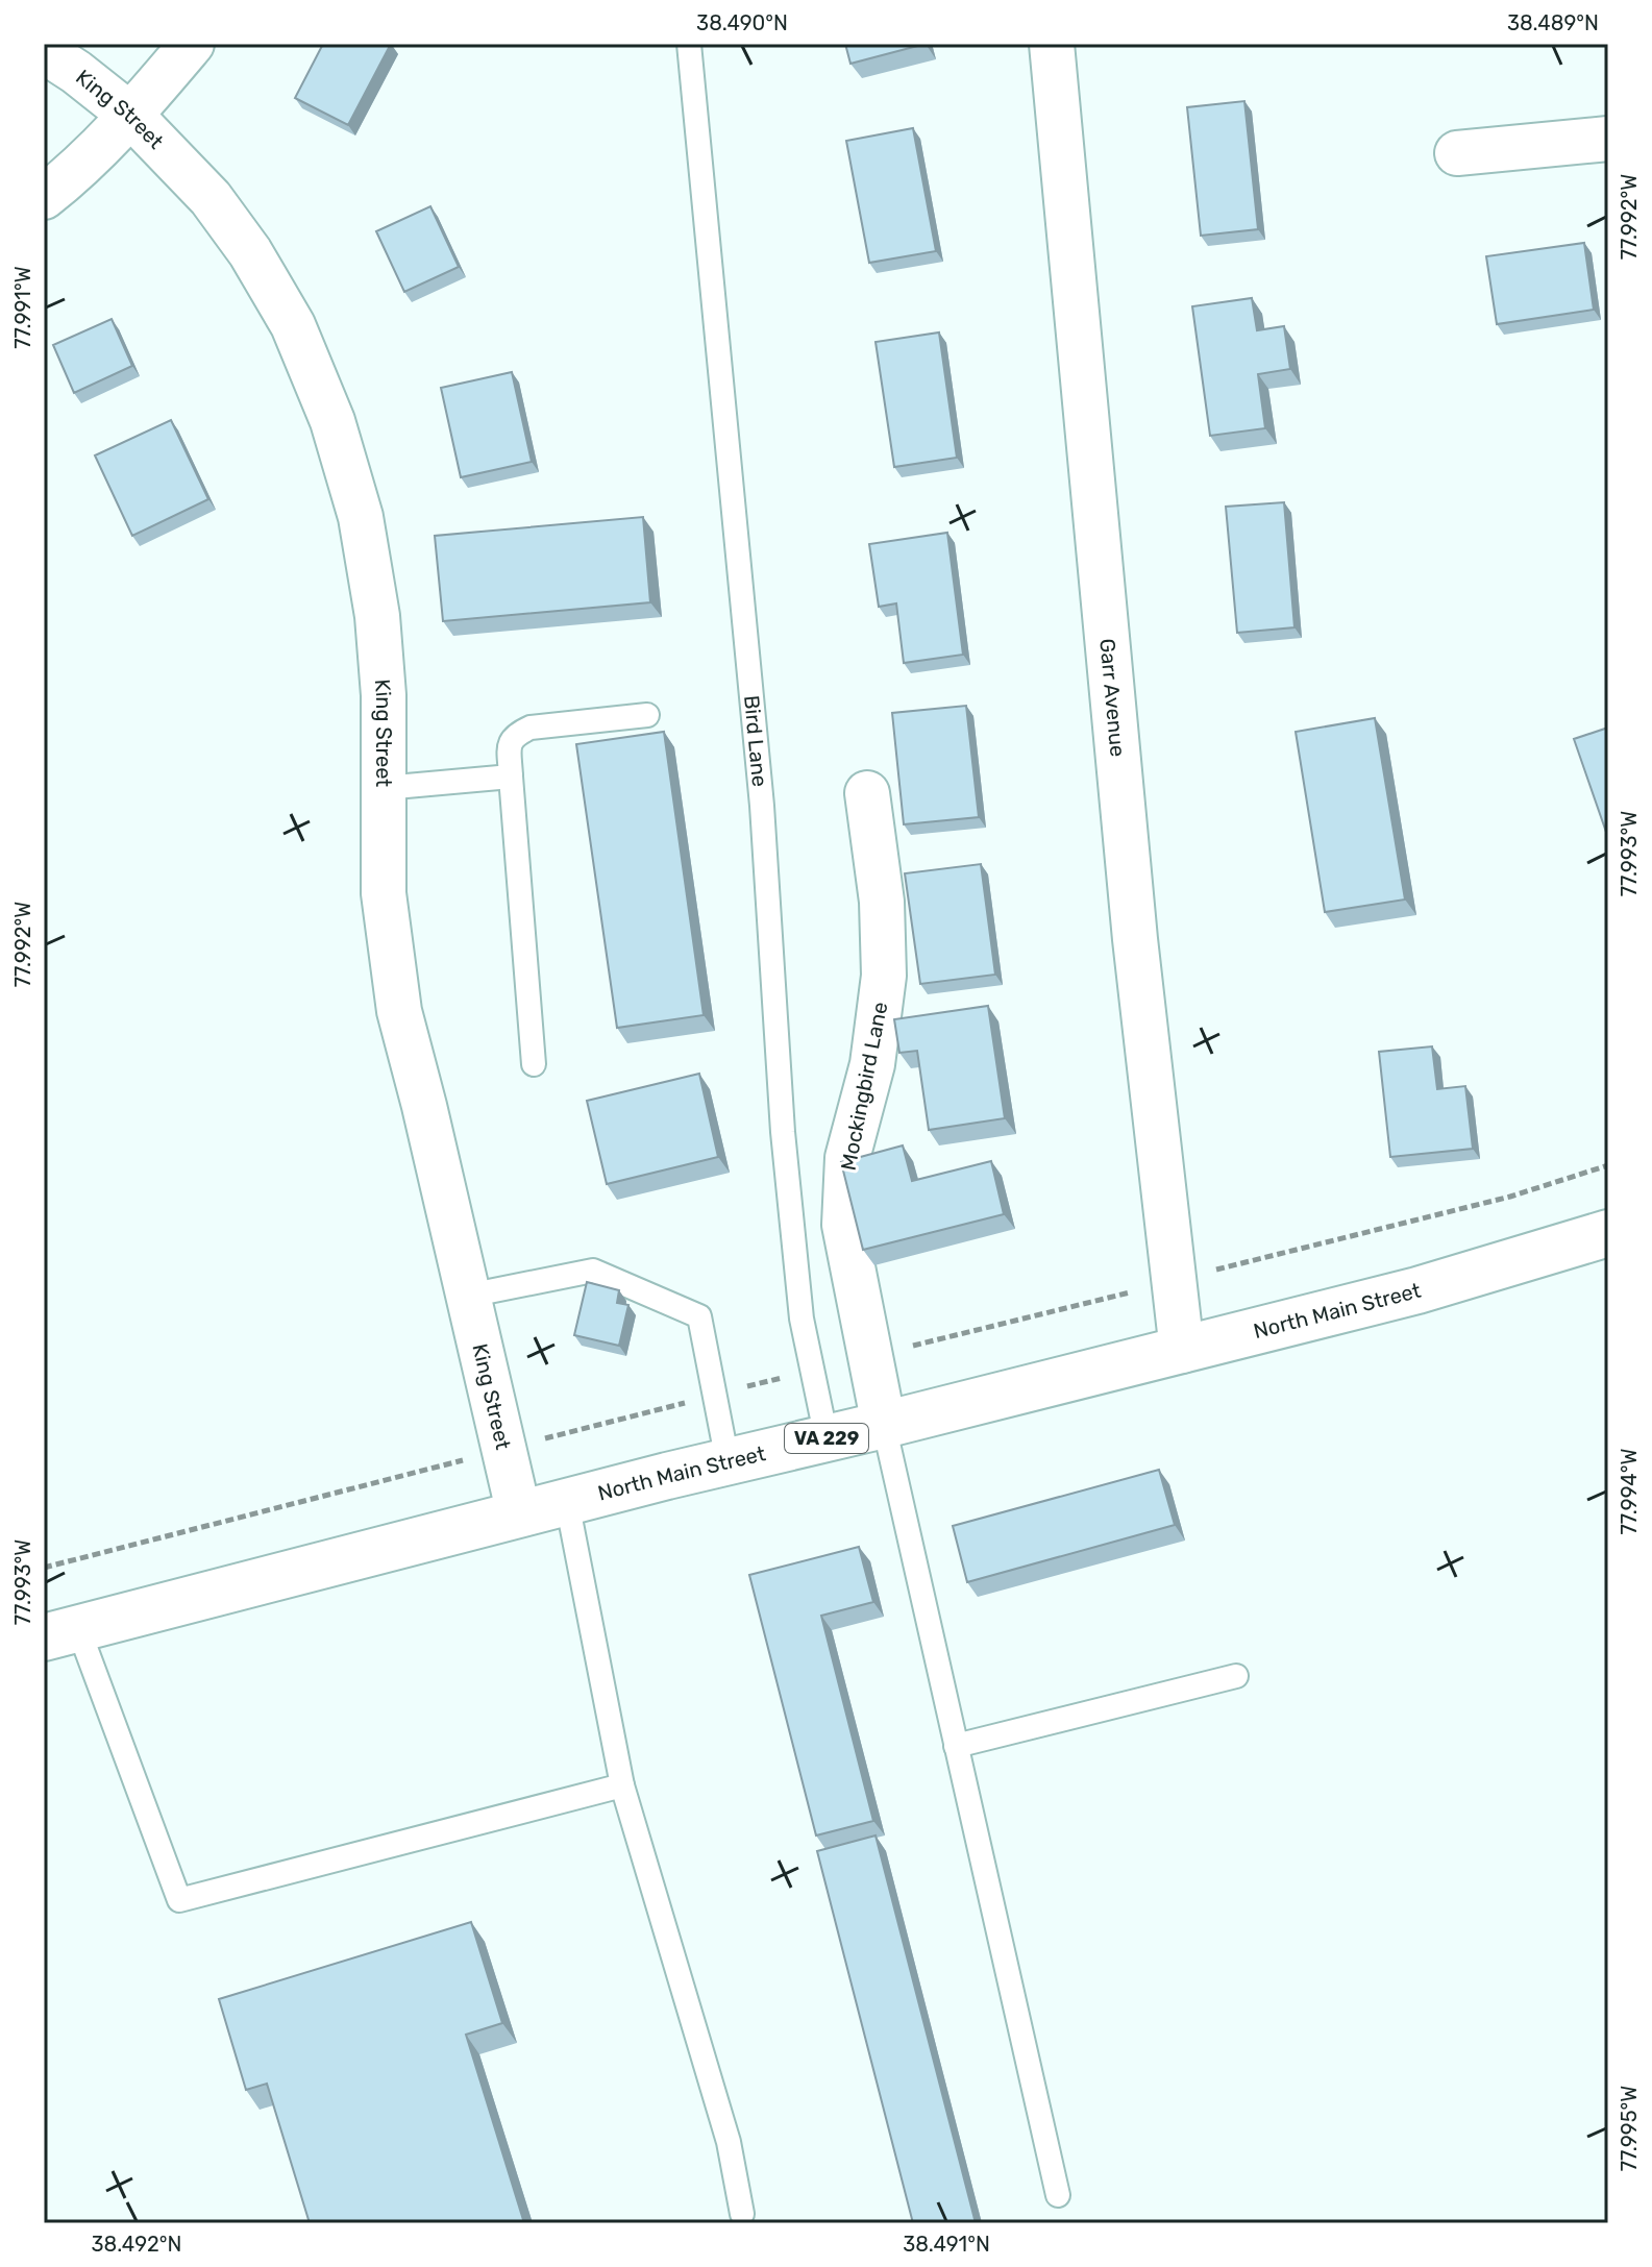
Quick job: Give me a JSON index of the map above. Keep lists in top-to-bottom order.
{
  "streets": {
    "main road": ["North Main Street", "VA 229"],
    "street": ["King Street", "Garr Avenue", "Mockingbird Lane"],
    "lane": ["Bird Lane"]
  },
  "crossings": [
    ["King Street", "North Main Street"],
    ["Garr Avenue", "North Main Street"],
    ["Bird Lane", "North Main Street"],
    ["Mockingbird Lane", "North Main Street"]
  ],
  "coordinates": [
    "38.490°N",
    "38.489°N",
    "77.992°W",
    "77.991°W",
    "77.993°W",
    "77.994°W",
    "77.995°W",
    "38.492°N",
    "38.491°N"
  ]
}
